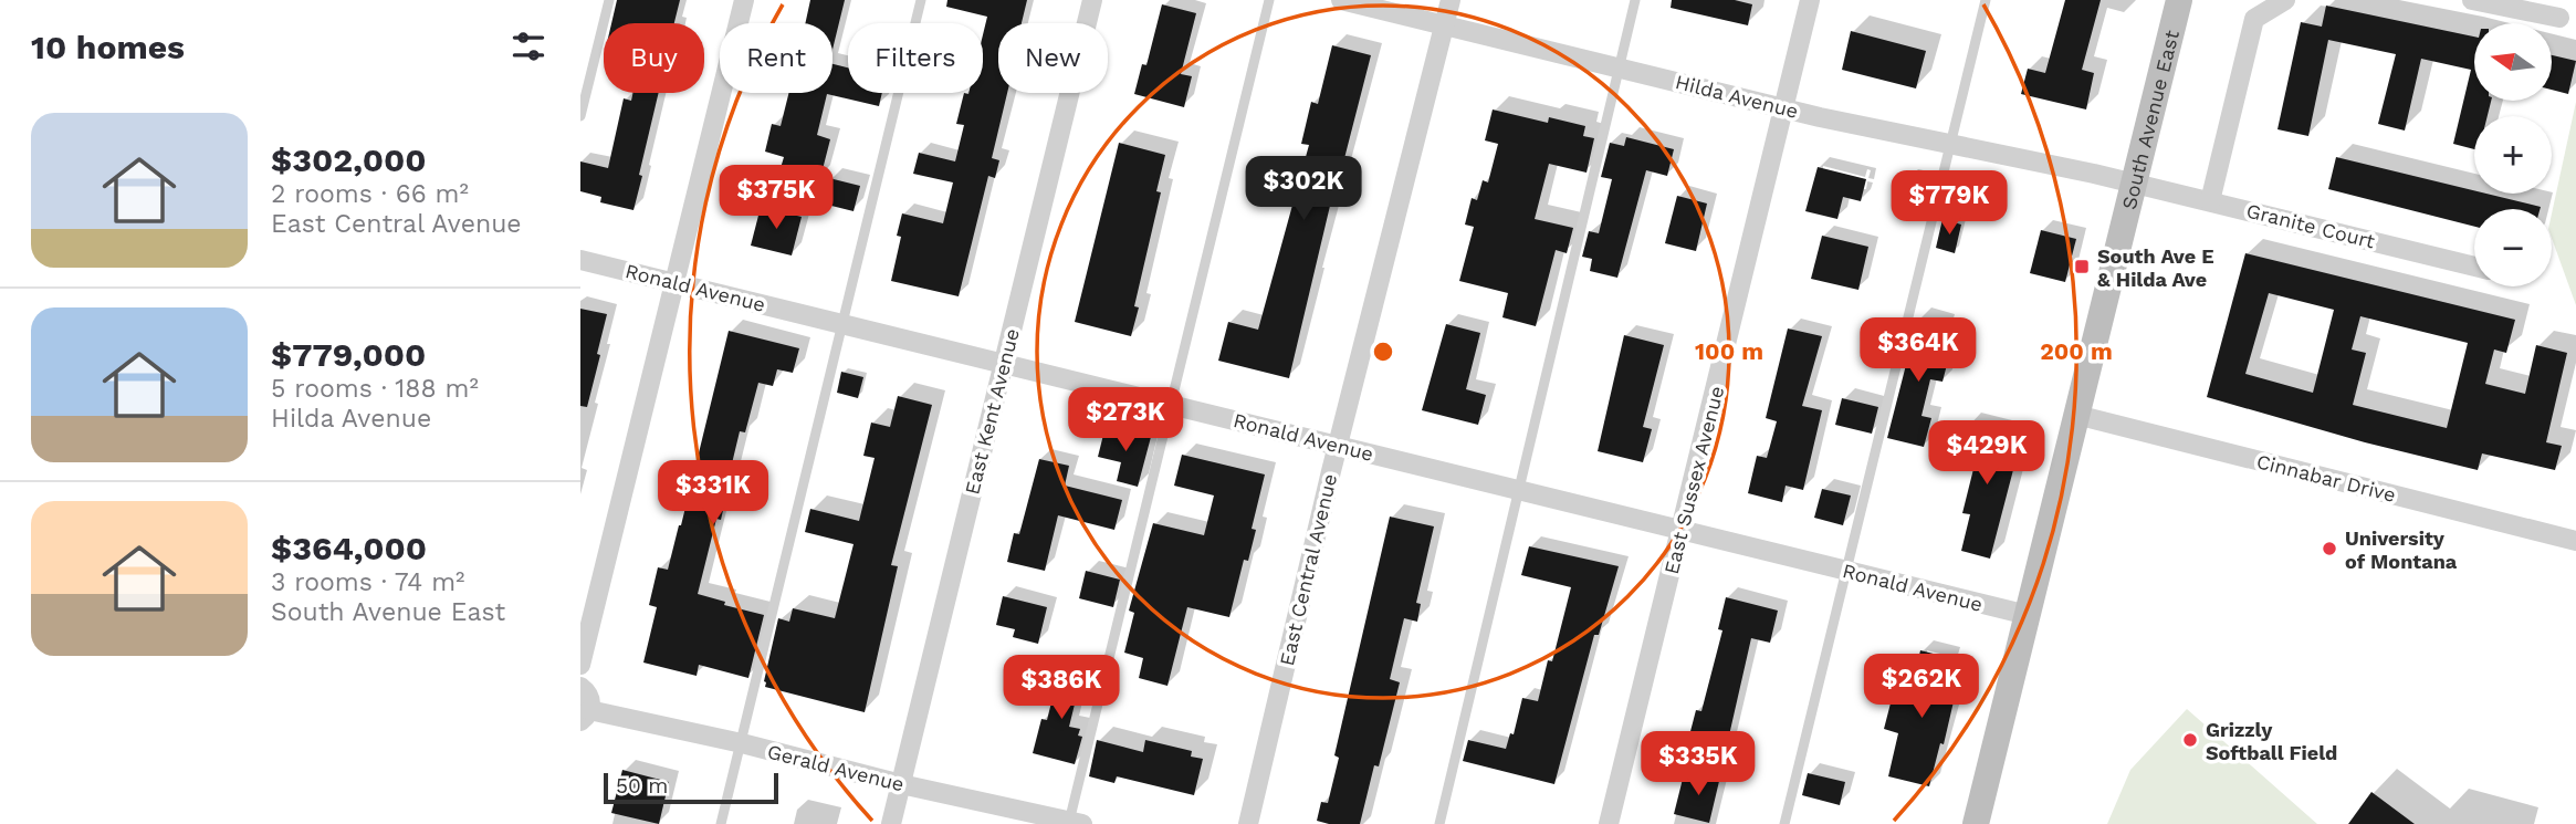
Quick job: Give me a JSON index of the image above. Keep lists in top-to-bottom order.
{
  "streets": {
    "street": [
      "Hilda Avenue",
      "South Avenue East",
      "Granite Court",
      "Ronald Avenue",
      "East Kent Avenue",
      "Cinnabar Drive",
      "East Sussex Avenue",
      "East Central Avenue",
      "Gerald Avenue"
    ]
  },
  "crossings": [
    ["Hilda Avenue", "South Avenue East"],
    ["Hilda Avenue", "Granite Court"],
    ["Hilda Avenue", "East Sussex Avenue"],
    ["Hilda Avenue", "East Central Avenue"],
    ["South Avenue East", "Granite Court"],
    ["South Avenue East", "Ronald Avenue"],
    ["South Avenue East", "Cinnabar Drive"],
    ["Ronald Avenue", "East Kent Avenue"],
    ["Ronald Avenue", "East Sussex Avenue"],
    ["Ronald Avenue", "East Central Avenue"],
    ["East Kent Avenue", "Gerald Avenue"]
  ],
  "places": {
    "transit": ["South Ave E & Hilda Ave"],
    "other": ["University of Montana", "Grizzly Softball Field"]
  },
  "scale_bar": "50 m",
  "north": "left",
  "page": {
    "heading": "10 homes",
    "map_buttons": ["+", "−"],
    "chip": [
      "Buy",
      "Rent",
      "Filters",
      "New"
    ],
    "list": [
      {
        "name": "$302,000",
        "note": "2 rooms · 66 m² · East Central Avenue"
      },
      {
        "name": "$779,000",
        "note": "5 rooms · 188 m² · Hilda Avenue"
      },
      {
        "name": "$364,000",
        "note": "3 rooms · 74 m² · South Avenue East"
      }
    ],
    "price": [
      "$302K",
      "$375K",
      "$779K",
      "$364K",
      "$273K",
      "$429K",
      "$331K",
      "$262K",
      "$386K",
      "$335K"
    ],
    "scale": "50 m"
  },
  "rings": ["100 m", "200 m"]
}
